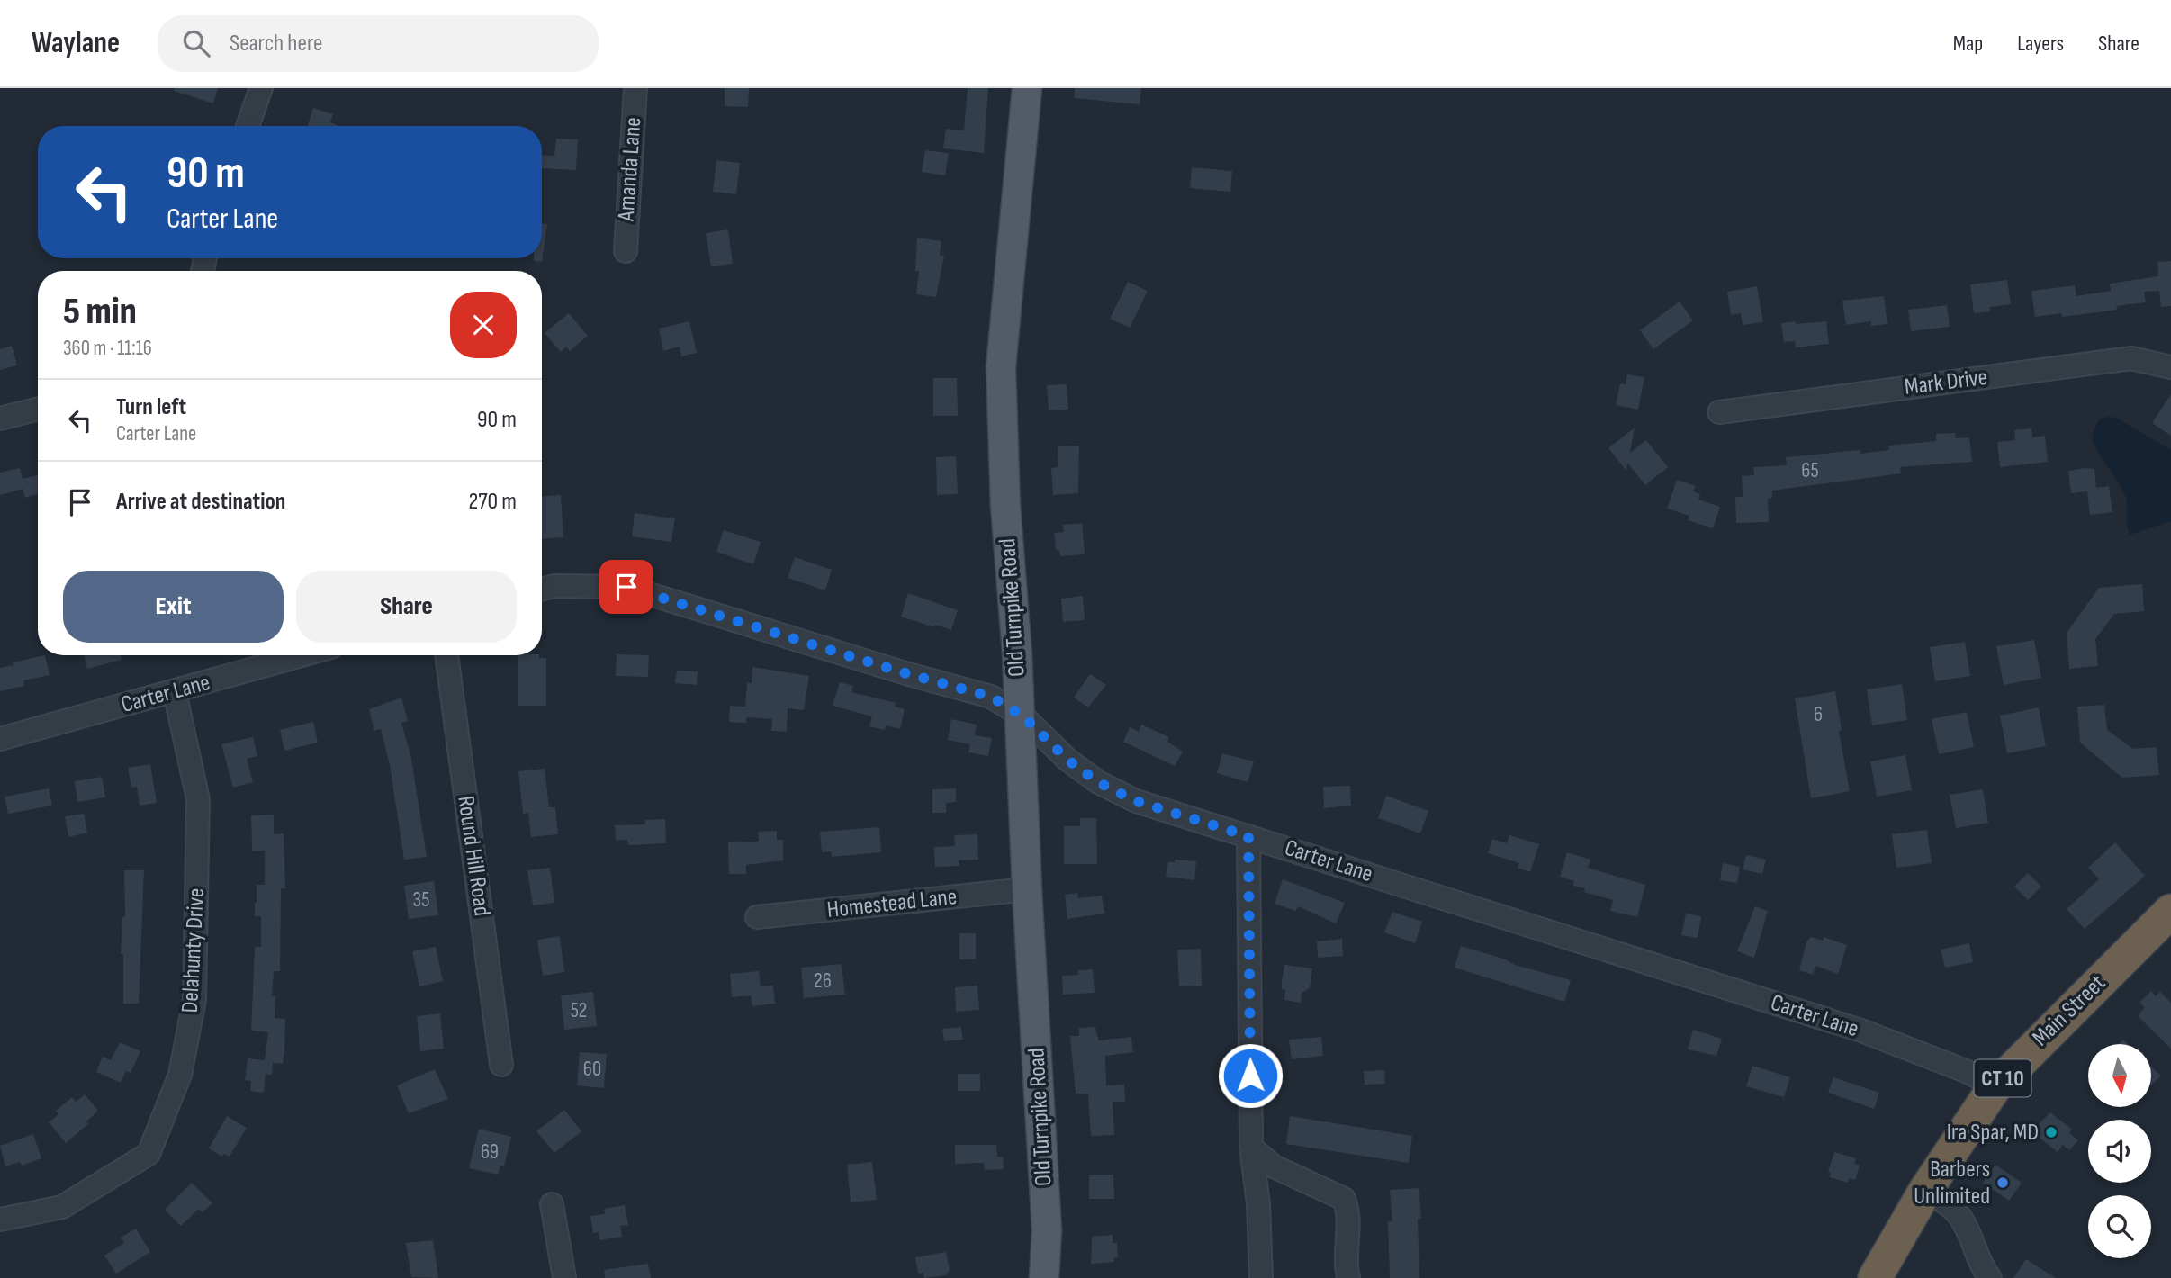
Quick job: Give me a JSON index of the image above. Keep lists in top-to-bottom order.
{
  "streets": {
    "highway": ["Main Street", "CT 10"],
    "main road": ["Old Turnpike Road"],
    "street": [
      "Amanda Lane",
      "Mark Drive",
      "Carter Lane",
      "Round Hill Road",
      "Homestead Lane",
      "Delahunty Drive"
    ]
  },
  "crossings": [
    ["Old Turnpike Road", "Carter Lane"],
    ["Old Turnpike Road", "Homestead Lane"],
    ["Carter Lane", "Delahunty Drive"],
    ["Carter Lane", "Main Street"]
  ],
  "places": ["Ira Spar, MD", "Barbers Unlimited"],
  "house_numbers": [
    "65",
    "6",
    "35",
    "26",
    "52",
    "60",
    "69"
  ],
  "north": "bottom",
  "page": {
    "header": "Waylane",
    "search": "Search here",
    "nav": ["Map", "Layers", "Share"],
    "turn": ["90 m", "Carter Lane"],
    "heading": ["5 min", "360 m · 11:16"],
    "list": [
      {
        "name": "Turn left",
        "note": "Carter Lane",
        "value": "90 m"
      },
      {
        "name": "Arrive at destination",
        "value": "270 m"
      }
    ],
    "buttons": ["Exit", "Share"]
  }
}
